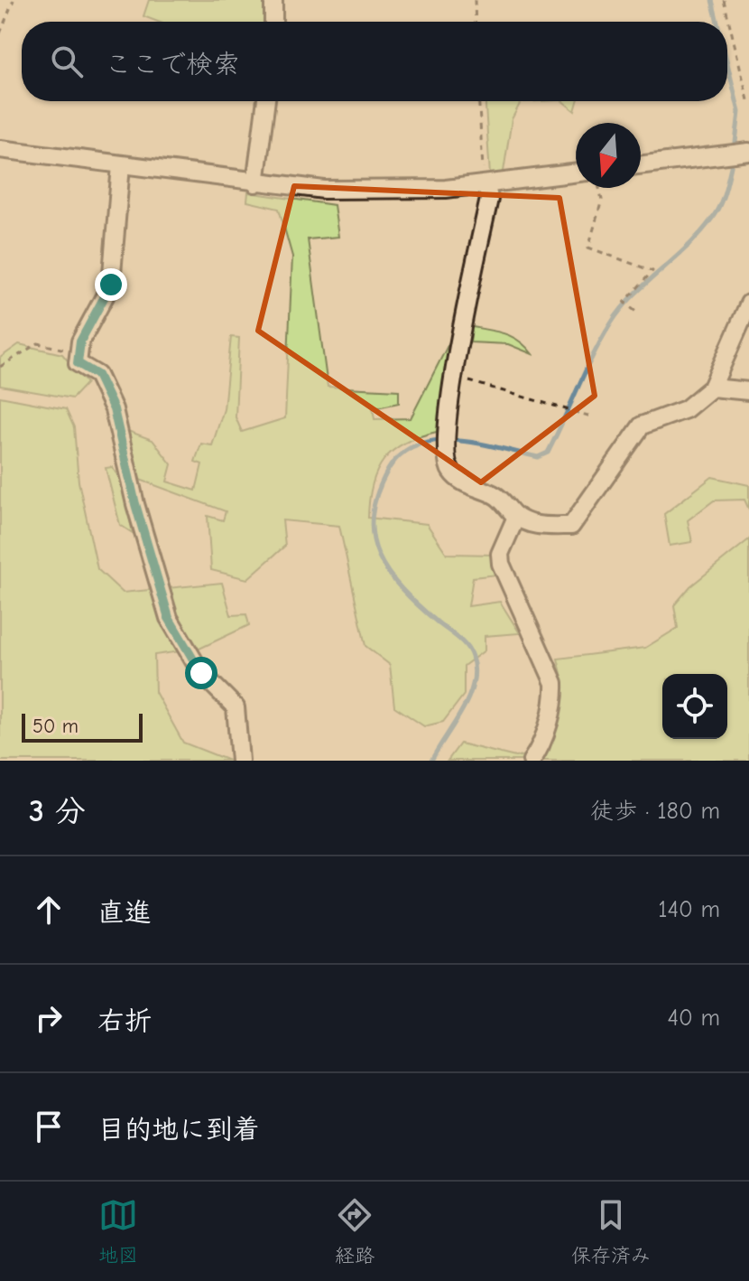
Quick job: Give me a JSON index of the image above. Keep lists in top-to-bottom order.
{
  "scale_bar": "50 m",
  "north": "bottom",
  "page": {
    "search": "ここで検索",
    "scale": "50 m",
    "heading": ["3 分", "徒歩 · 180 m"],
    "list": [
      ["直進", "140 m"],
      ["右折", "40 m"],
      "目的地に到着"
    ],
    "nav": ["地図", "経路", "保存済み"]
  }
}
